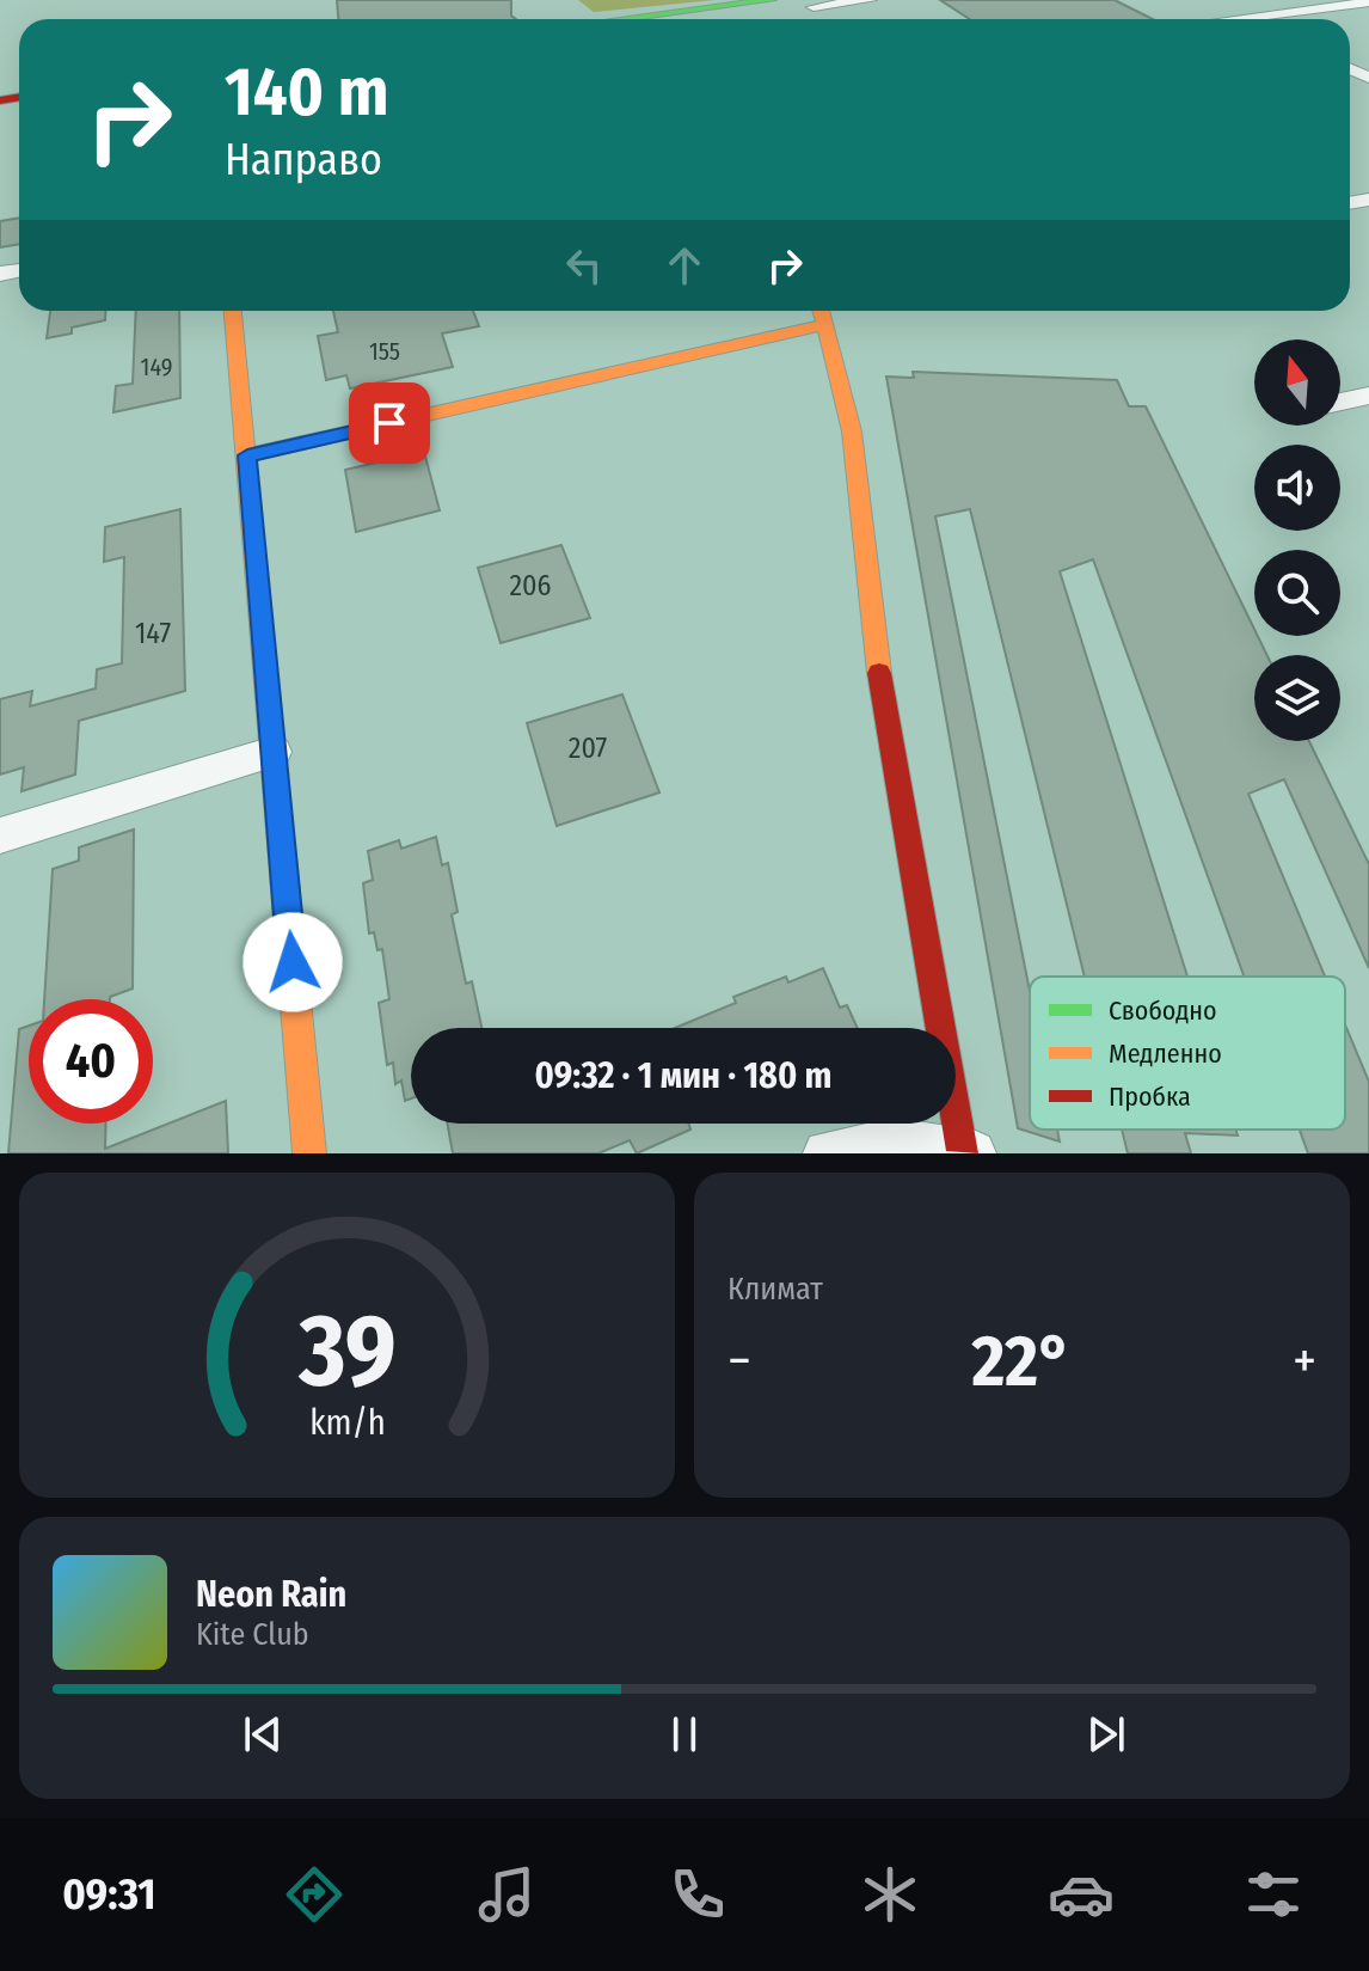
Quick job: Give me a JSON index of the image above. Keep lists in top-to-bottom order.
{
  "house_numbers": [
    "155",
    "149",
    "206",
    "147",
    "207"
  ],
  "legend": ["Свободно", "Медленно", "Пробка"],
  "north": "top",
  "page": {
    "turn": ["140 m", "Направо"],
    "limit": "40",
    "trip": "09:32 · 1 мин · 180 m",
    "tile": "Климат",
    "heat": ["−", "22°", "+"],
    "song": ["Neon Rain", "Kite Club"],
    "tabs": "09:31",
    "gauge": ["39", "km/h"]
  }
}
